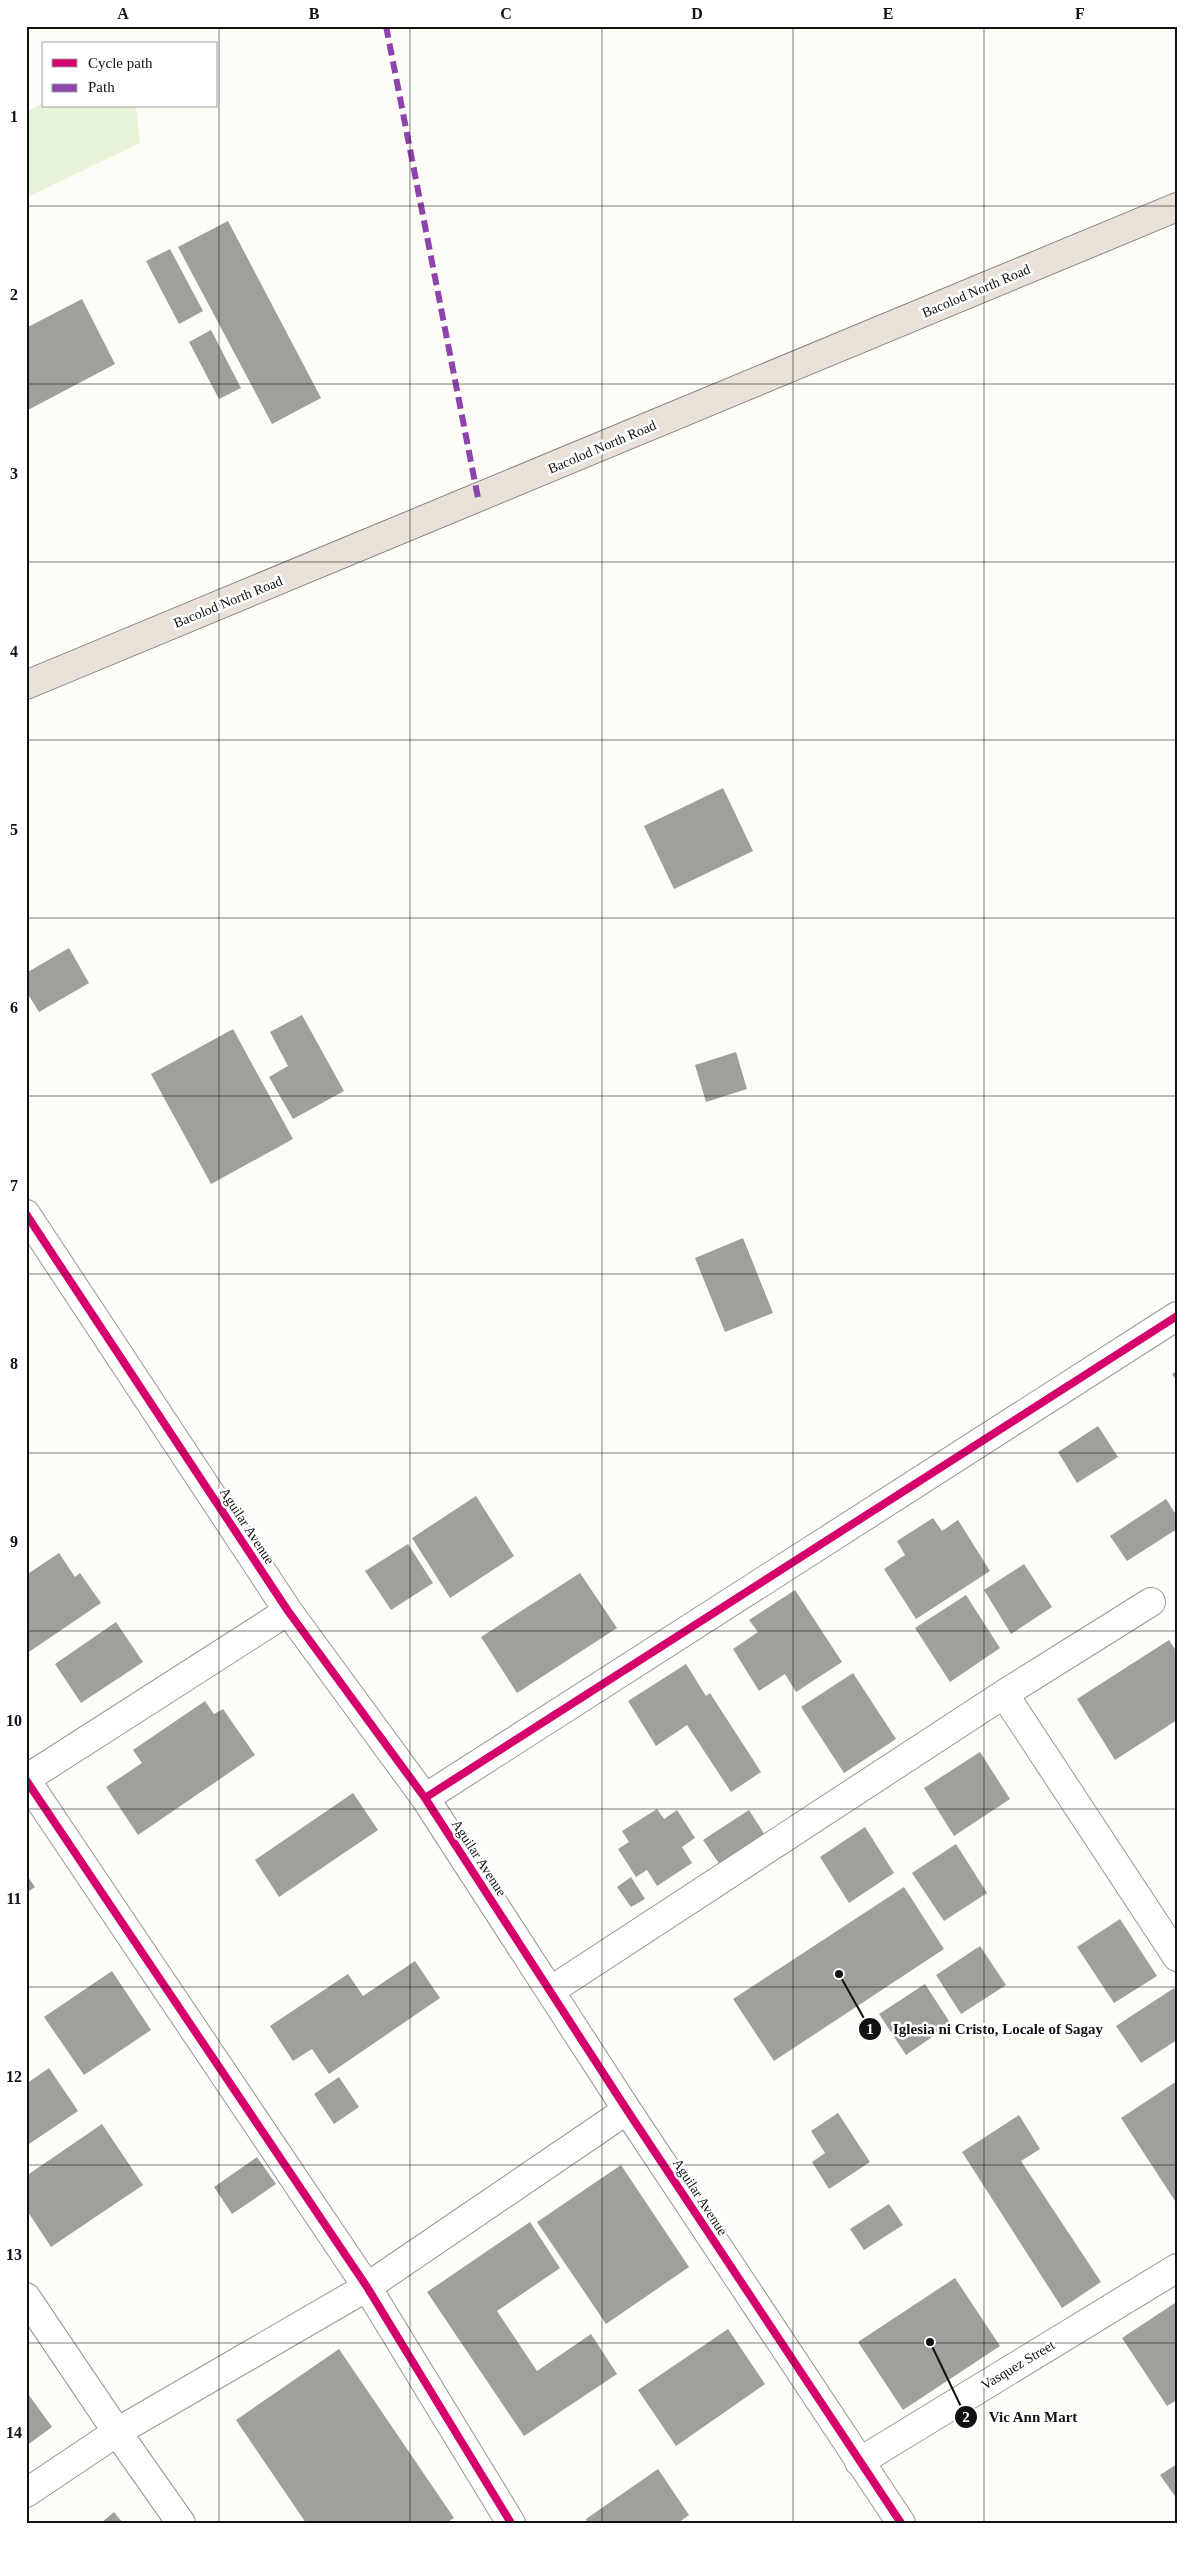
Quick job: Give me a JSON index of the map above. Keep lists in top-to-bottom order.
{
  "streets": {
    "highway": ["Bacolod North Road"],
    "street": ["Aguilar Avenue", "Vasquez Street"]
  },
  "crossings": [
    ["Aguilar Avenue", "Vasquez Street"]
  ],
  "places": ["Iglesia ni Cristo, Locale of Sagay", "Vic Ann Mart"],
  "legend": ["Cycle path", "Path"],
  "grid": {
    "columns": [
      "A",
      "B",
      "C",
      "D",
      "E",
      "F"
    ],
    "rows": [
      "1",
      "2",
      "3",
      "4",
      "5",
      "6",
      "7",
      "8",
      "9",
      "10",
      "11",
      "12",
      "13",
      "14"
    ]
  }
}
